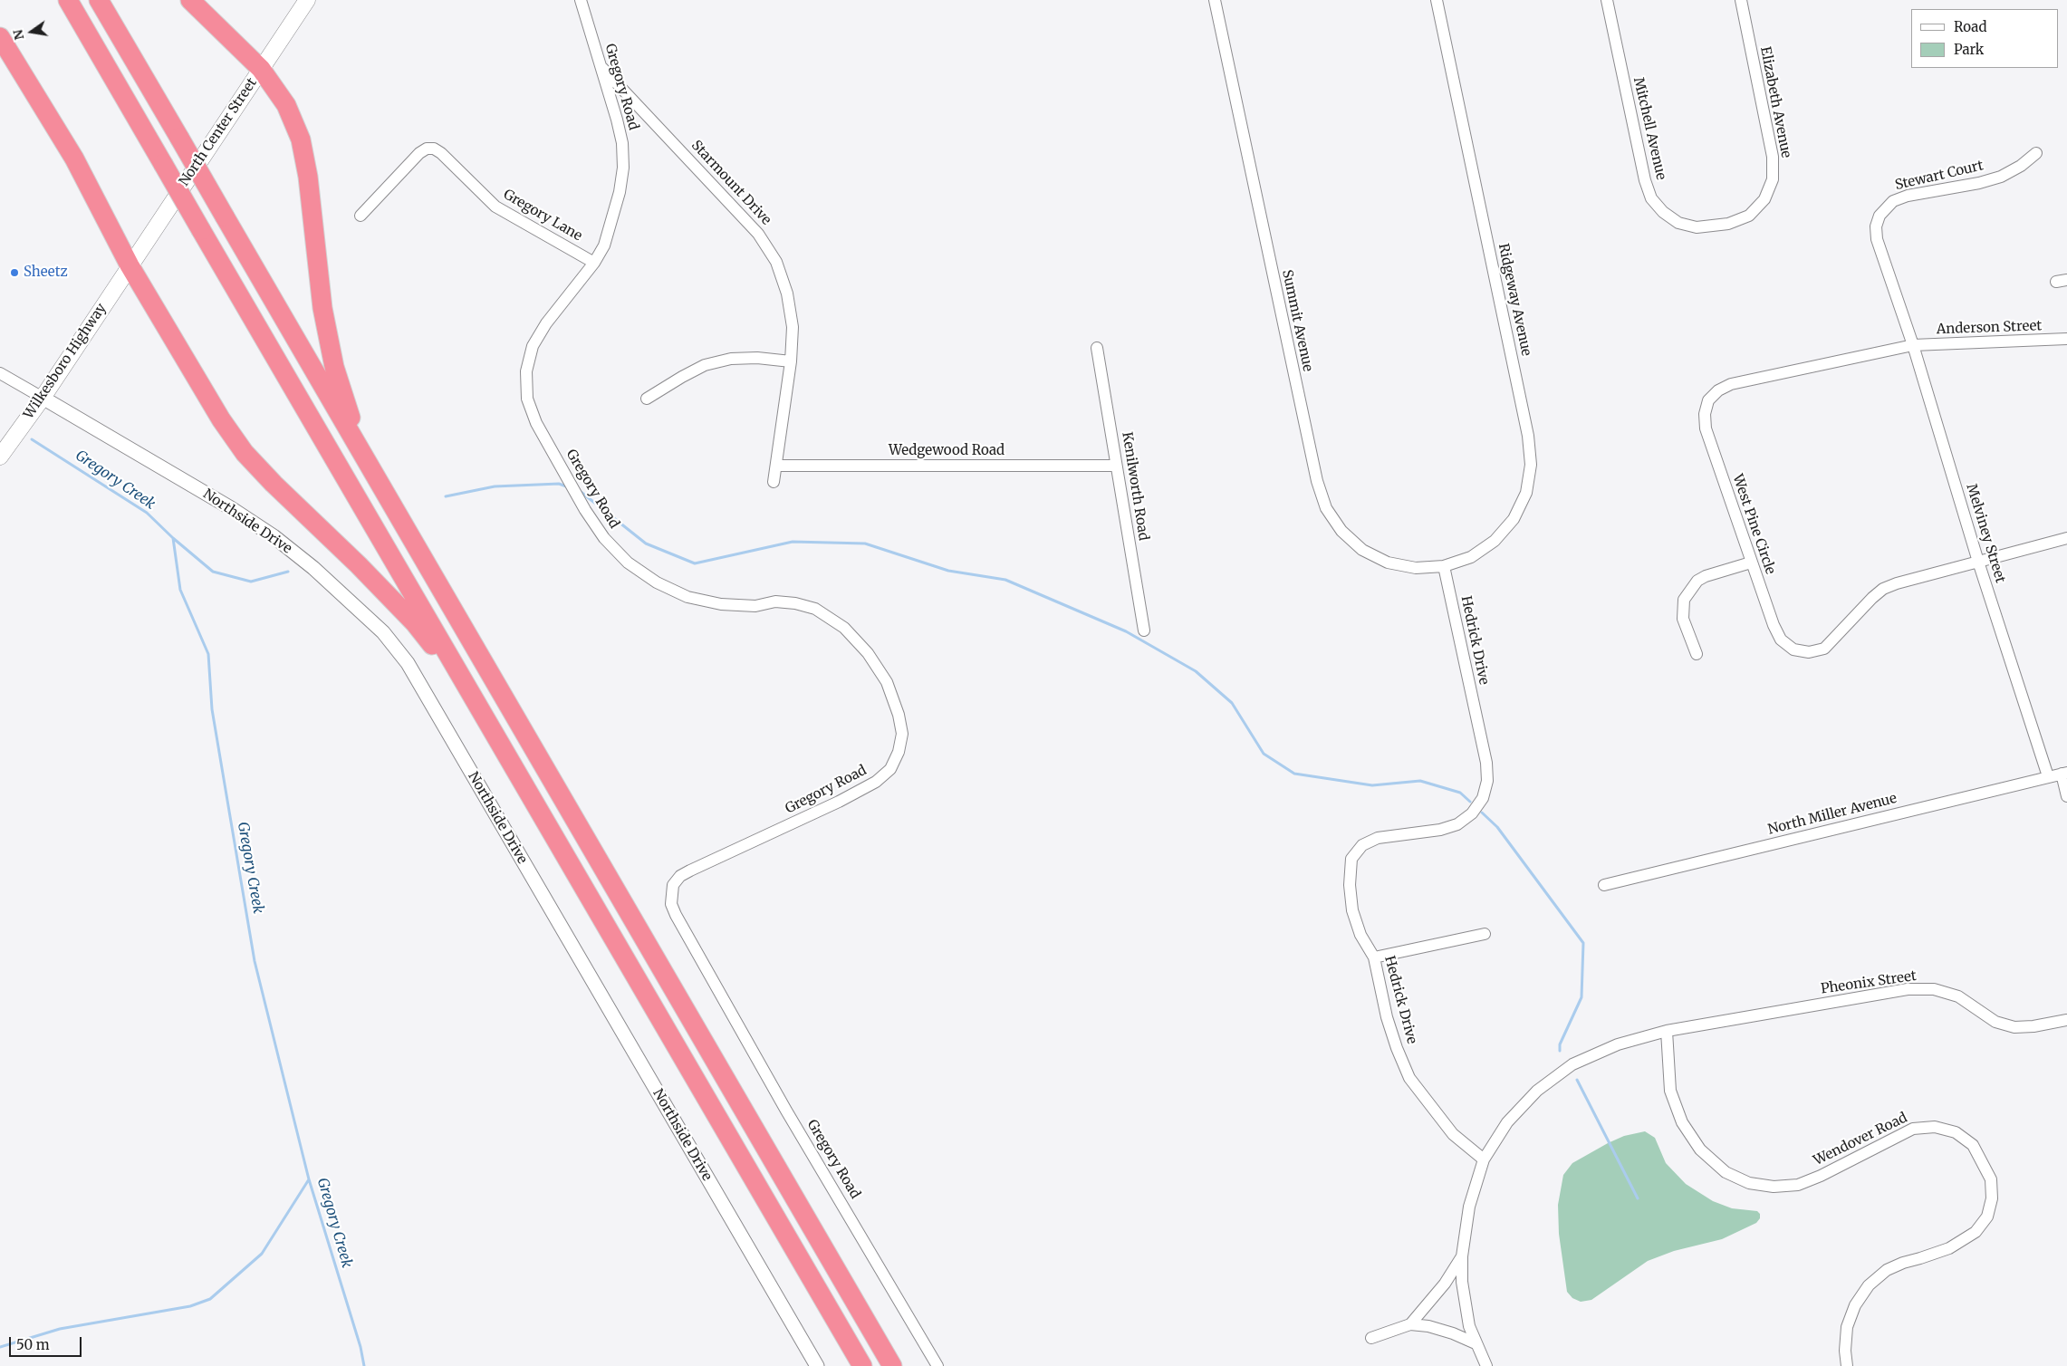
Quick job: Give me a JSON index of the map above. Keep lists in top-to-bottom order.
{
  "streets": {
    "main road": ["North Center Street", "Wilkesboro Highway"],
    "street": [
      "Gregory Road",
      "Elizabeth Avenue",
      "Mitchell Avenue",
      "Stewart Court",
      "Starmount Drive",
      "Gregory Lane",
      "Ridgeway Avenue",
      "Summit Avenue",
      "Anderson Street",
      "Wedgewood Road",
      "Kenilworth Road",
      "Northside Drive",
      "West Pine Circle",
      "Melviney Street",
      "Hedrick Drive",
      "North Miller Avenue",
      "Pheonix Street",
      "Wendover Road"
    ]
  },
  "crossings": [
    ["Gregory Road", "Starmount Drive"],
    ["Gregory Road", "Gregory Lane"],
    ["Elizabeth Avenue", "Mitchell Avenue"],
    ["North Center Street", "Wilkesboro Highway"],
    ["Stewart Court", "Melviney Street"],
    ["Starmount Drive", "Wedgewood Road"],
    ["Ridgeway Avenue", "Summit Avenue"],
    ["Ridgeway Avenue", "Hedrick Drive"],
    ["Summit Avenue", "Hedrick Drive"],
    ["Anderson Street", "West Pine Circle"],
    ["Anderson Street", "Melviney Street"],
    ["Wilkesboro Highway", "Northside Drive"],
    ["Wedgewood Road", "Kenilworth Road"],
    ["West Pine Circle", "Melviney Street"],
    ["Melviney Street", "North Miller Avenue"],
    ["Hedrick Drive", "Pheonix Street"],
    ["Pheonix Street", "Wendover Road"]
  ],
  "water": ["Gregory Creek"],
  "places": ["Sheetz"],
  "legend": ["Road", "Park"],
  "scale_bar": "50 m",
  "north": "left"
}
